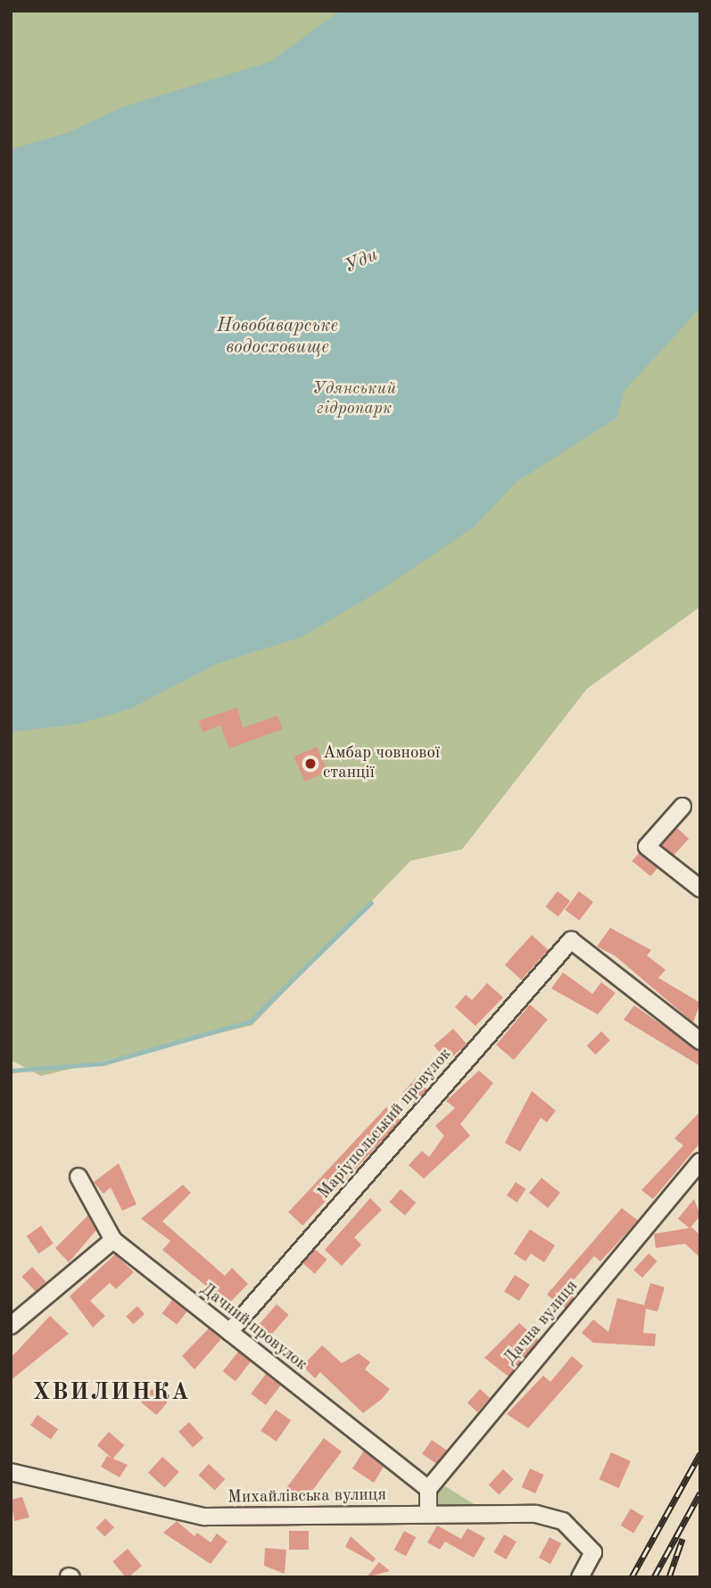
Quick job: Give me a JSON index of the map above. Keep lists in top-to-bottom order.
{
  "streets": {
    "street": [
      "Маріупольський провулок",
      "Дачна вулиця",
      "Дачний провулок",
      "Михайлівська вулиця"
    ]
  },
  "crossings": [
    ["Маріупольський провулок", "Дачний провулок"],
    ["Дачна вулиця", "Дачний провулок"]
  ],
  "districts": ["ХВИЛИНКА"],
  "water": ["Уди", "Новобаварське водосховище"],
  "parks": ["Удянський гідропарк"],
  "places": ["Амбар човнової станції"]
}
